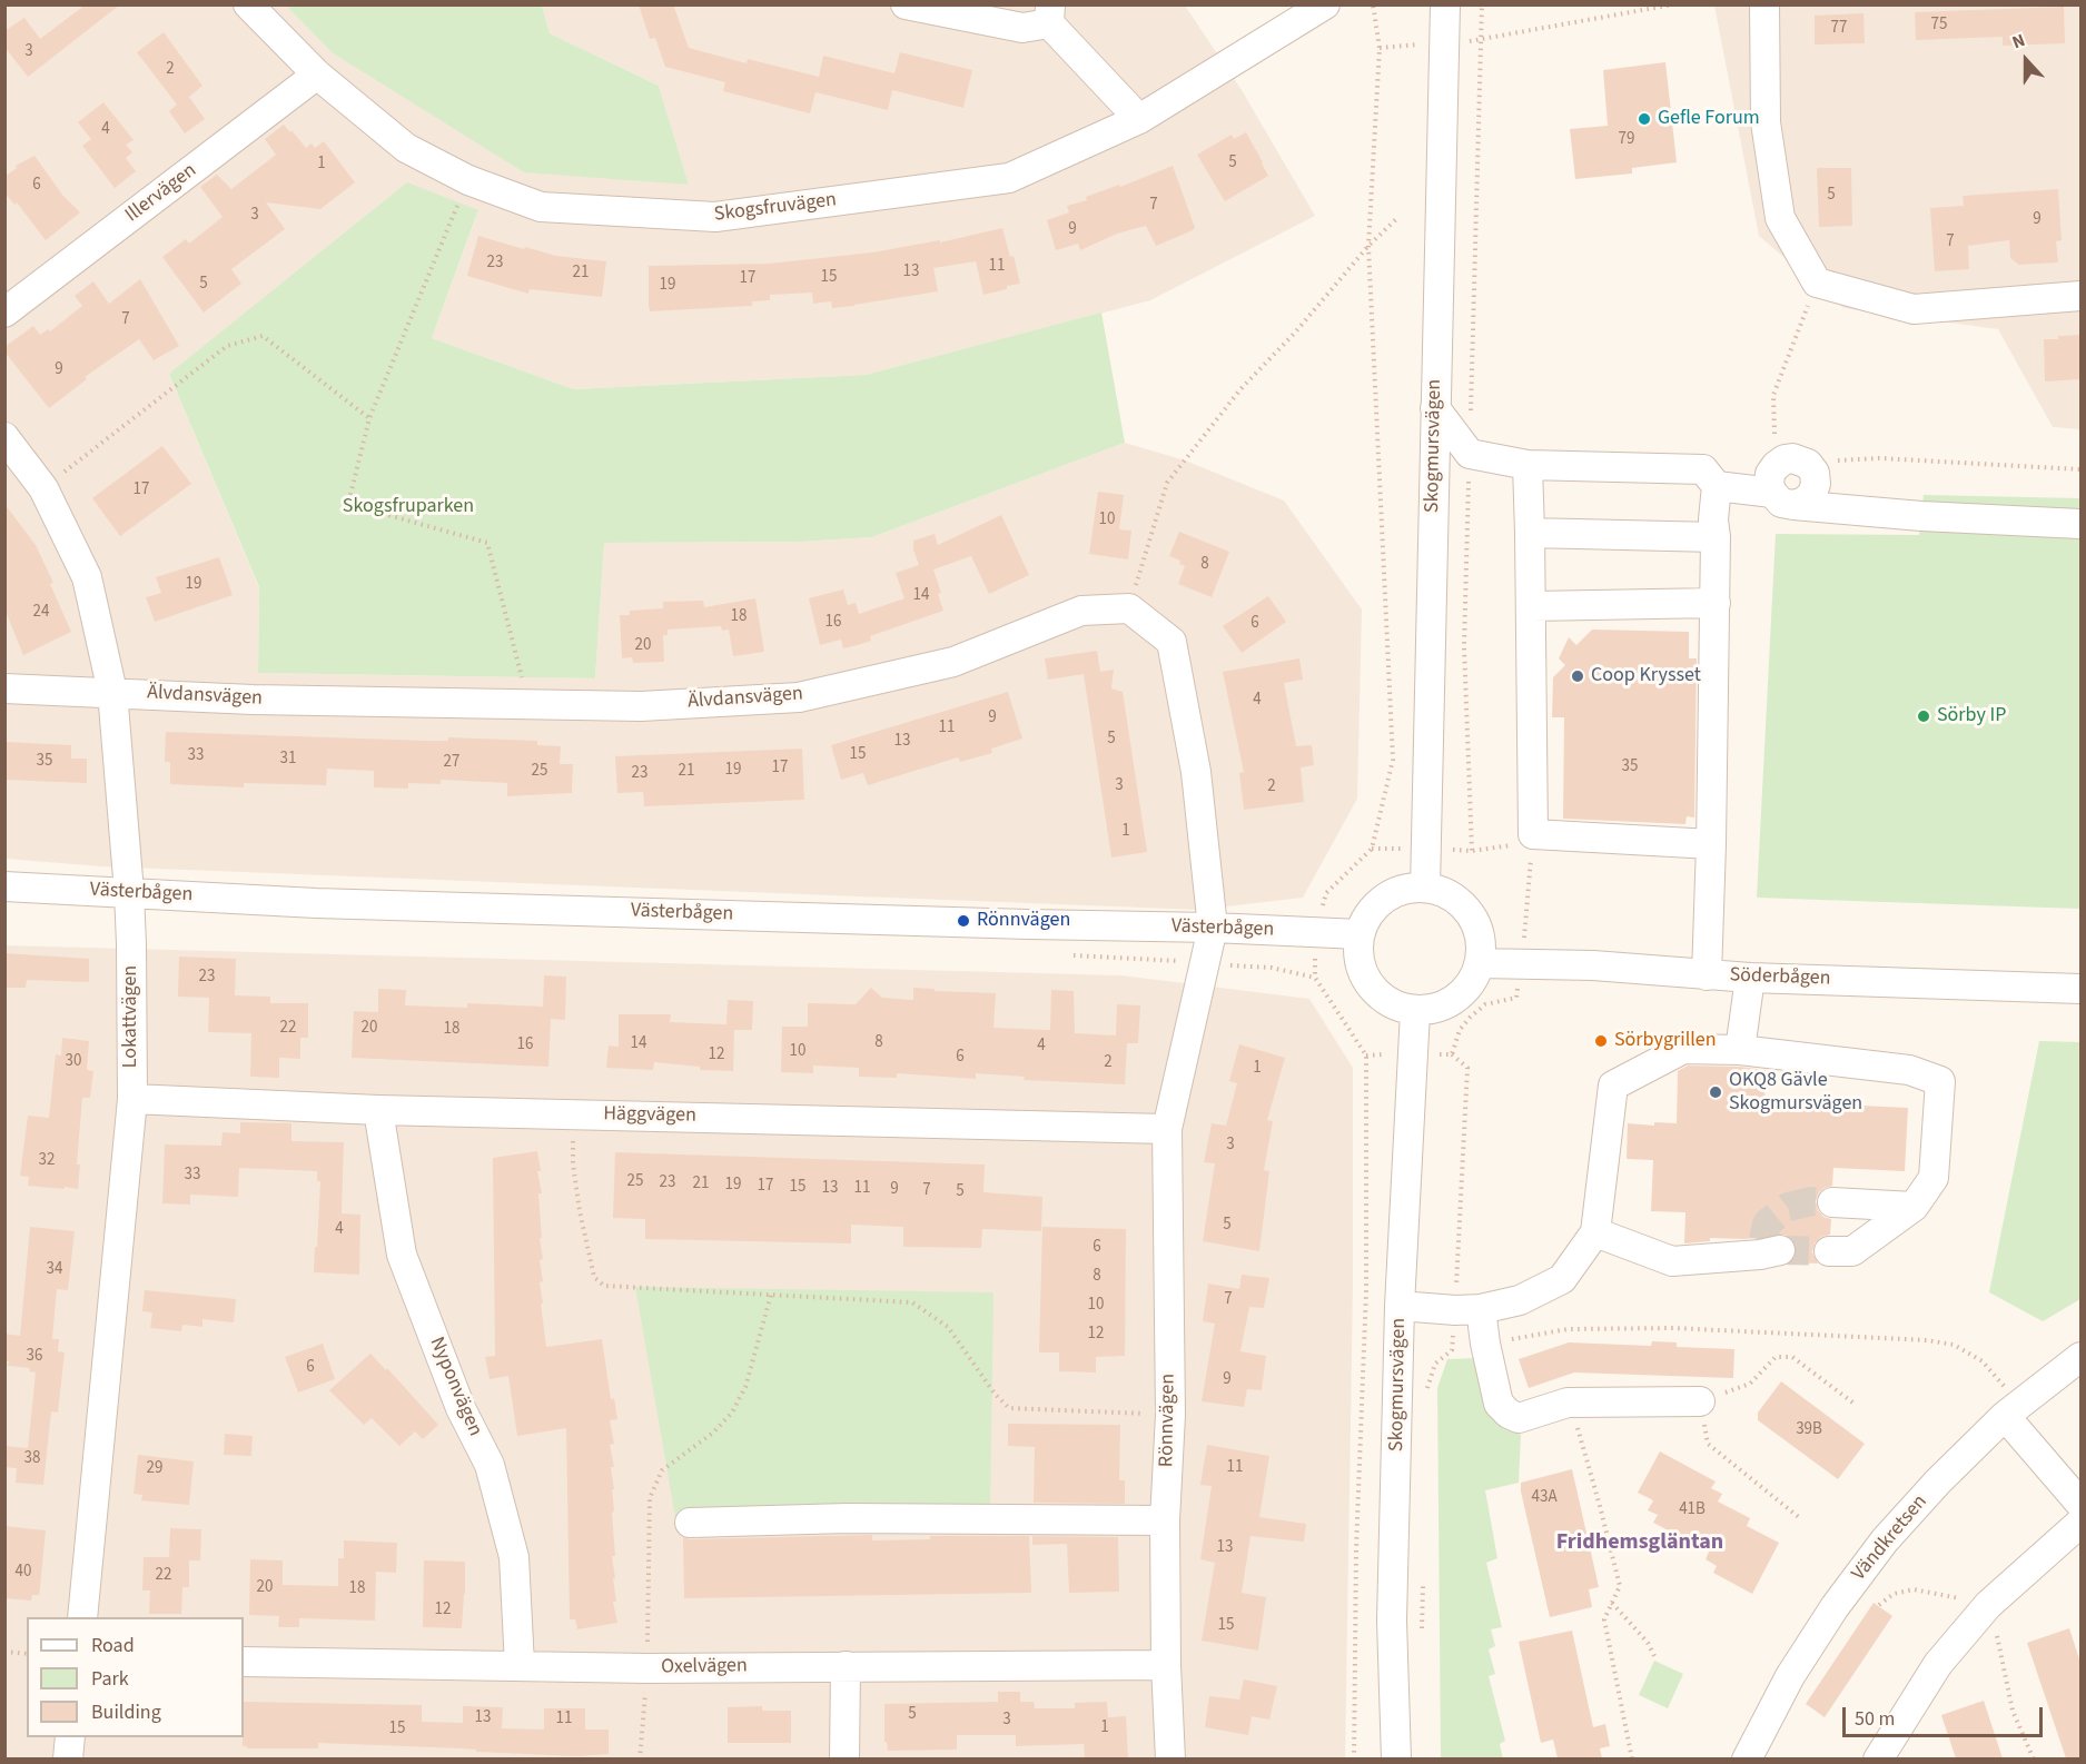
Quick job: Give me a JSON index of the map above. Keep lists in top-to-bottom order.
{
  "streets": {
    "street": [
      "Illervägen",
      "Skogsfruvägen",
      "Skogmursvägen",
      "Älvdansvägen",
      "Västerbågen",
      "Söderbågen",
      "Lokattvägen",
      "Häggvägen",
      "Nyponvägen",
      "Rönnvägen",
      "Vändkretsen",
      "Oxelvägen"
    ]
  },
  "crossings": [
    ["Illervägen", "Skogsfruvägen"],
    ["Skogmursvägen", "Västerbågen"],
    ["Skogmursvägen", "Söderbågen"],
    ["Älvdansvägen", "Lokattvägen"],
    ["Västerbågen", "Söderbågen"],
    ["Västerbågen", "Lokattvägen"],
    ["Västerbågen", "Rönnvägen"],
    ["Lokattvägen", "Häggvägen"],
    ["Häggvägen", "Nyponvägen"],
    ["Häggvägen", "Rönnvägen"],
    ["Nyponvägen", "Oxelvägen"],
    ["Rönnvägen", "Oxelvägen"]
  ],
  "districts": ["Fridhemsgläntan"],
  "parks": ["Skogsfruparken"],
  "places": [
    "Gefle Forum",
    "Coop Krysset",
    "Sörby IP",
    "Rönnvägen",
    "Sörbygrillen",
    "OKQ8 Gävle Skogmursvägen"
  ],
  "house_numbers": [
    "75",
    "77",
    "3",
    "2",
    "4",
    "79",
    "5",
    "1",
    "6",
    "5",
    "7",
    "3",
    "9",
    "9",
    "7",
    "23",
    "11",
    "13",
    "21",
    "15",
    "17",
    "5",
    "19",
    "7",
    "9",
    "17",
    "10",
    "8",
    "19",
    "14",
    "24",
    "18",
    "16",
    "6",
    "20",
    "4",
    "9",
    "11",
    "5",
    "13",
    "15",
    "33",
    "31",
    "35",
    "27",
    "35",
    "17",
    "19",
    "25",
    "21",
    "23",
    "3",
    "2",
    "1",
    "23",
    "22",
    "20",
    "18",
    "8",
    "14",
    "16",
    "4",
    "10",
    "12",
    "6",
    "30",
    "2",
    "1",
    "3",
    "32",
    "33",
    "25",
    "23",
    "21",
    "19",
    "17",
    "15",
    "13",
    "11",
    "9",
    "7",
    "5",
    "5",
    "4",
    "6",
    "34",
    "8",
    "7",
    "10",
    "12",
    "36",
    "6",
    "9",
    "39B",
    "38",
    "11",
    "29",
    "43A",
    "41B",
    "13",
    "40",
    "22",
    "20",
    "18",
    "12",
    "15",
    "5",
    "13",
    "11",
    "3",
    "1",
    "15"
  ],
  "legend": ["Road", "Park", "Building"],
  "scale_bar": "50 m",
  "north": "top"
}
